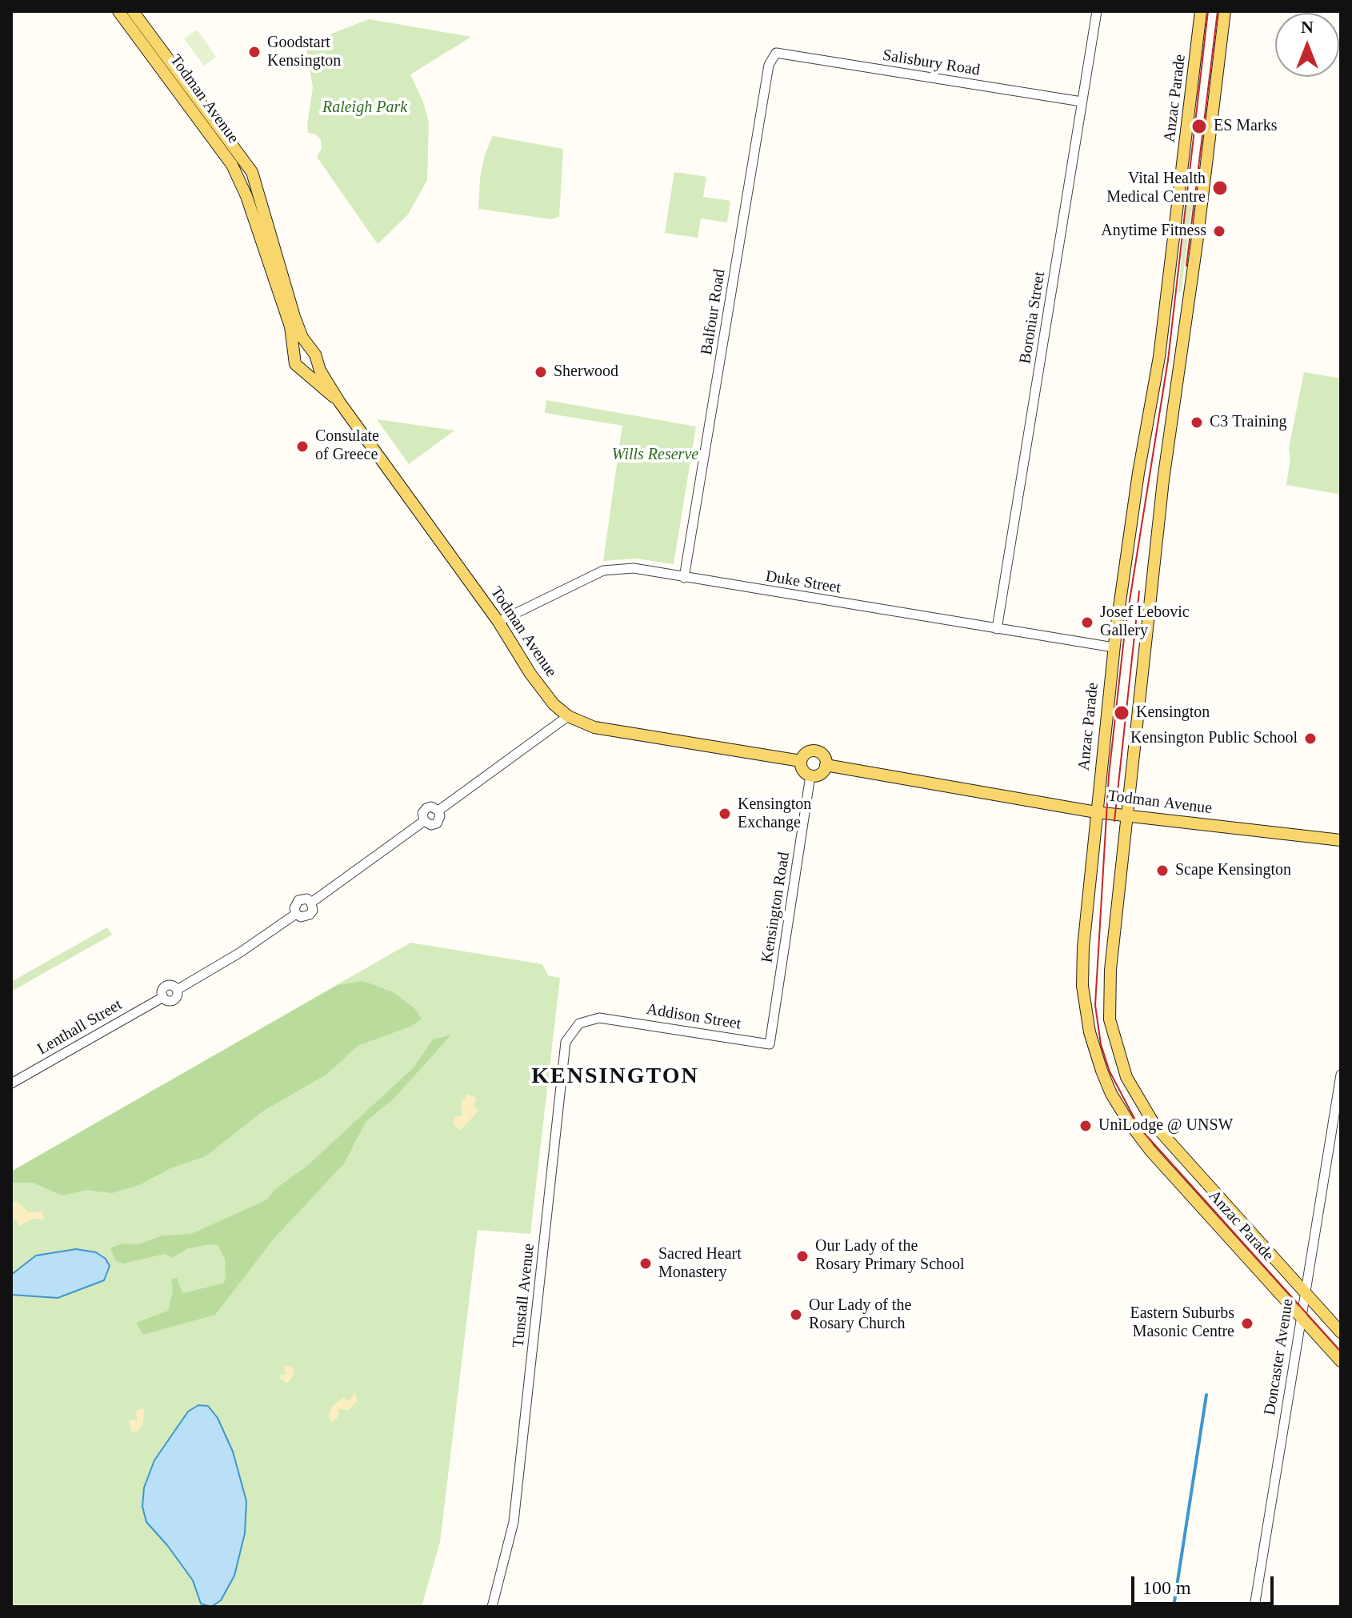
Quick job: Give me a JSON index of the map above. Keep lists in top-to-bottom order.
{
  "streets": {
    "main road": ["Anzac Parade", "Todman Avenue"],
    "street": [
      "Salisbury Road",
      "Balfour Road",
      "Boronia Street",
      "Duke Street",
      "Kensington Road",
      "Addison Street",
      "Lenthall Street",
      "Tunstall Avenue",
      "Doncaster Avenue"
    ]
  },
  "crossings": [
    ["Salisbury Road", "Balfour Road"],
    ["Salisbury Road", "Boronia Street"],
    ["Anzac Parade", "Todman Avenue"],
    ["Anzac Parade", "Duke Street"],
    ["Anzac Parade", "Doncaster Avenue"],
    ["Todman Avenue", "Duke Street"],
    ["Todman Avenue", "Kensington Road"],
    ["Todman Avenue", "Lenthall Street"],
    ["Balfour Road", "Duke Street"],
    ["Boronia Street", "Duke Street"],
    ["Kensington Road", "Addison Street"],
    ["Addison Street", "Tunstall Avenue"]
  ],
  "districts": ["KENSINGTON"],
  "parks": ["Raleigh Park", "Wills Reserve"],
  "places": [
    "Goodstart Kensington",
    "ES Marks",
    "Vital Health Medical Centre",
    "Anytime Fitness",
    "Sherwood",
    "C3 Training",
    "Consulate of Greece",
    "Josef Lebovic Gallery",
    "Kensington",
    "Kensington Public School",
    "Kensington Exchange",
    "Scape Kensington",
    "UniLodge @ UNSW",
    "Our Lady of the Rosary Primary School",
    "Sacred Heart Monastery",
    "Our Lady of the Rosary Church",
    "Eastern Suburbs Masonic Centre"
  ],
  "scale_bar": "100 m",
  "north": "top"
}
